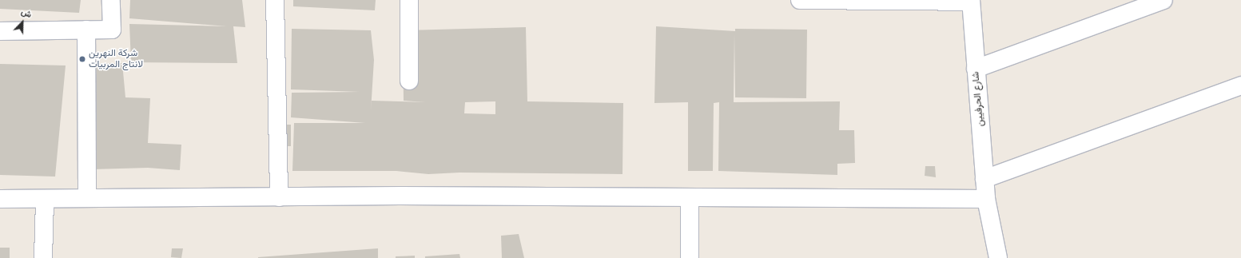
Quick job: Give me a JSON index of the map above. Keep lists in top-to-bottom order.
{
  "streets": {
    "street": ["شارع الحرفيين"]
  },
  "places": ["شركة النهرين لانتاج المربيات"],
  "north": "top right"
}
